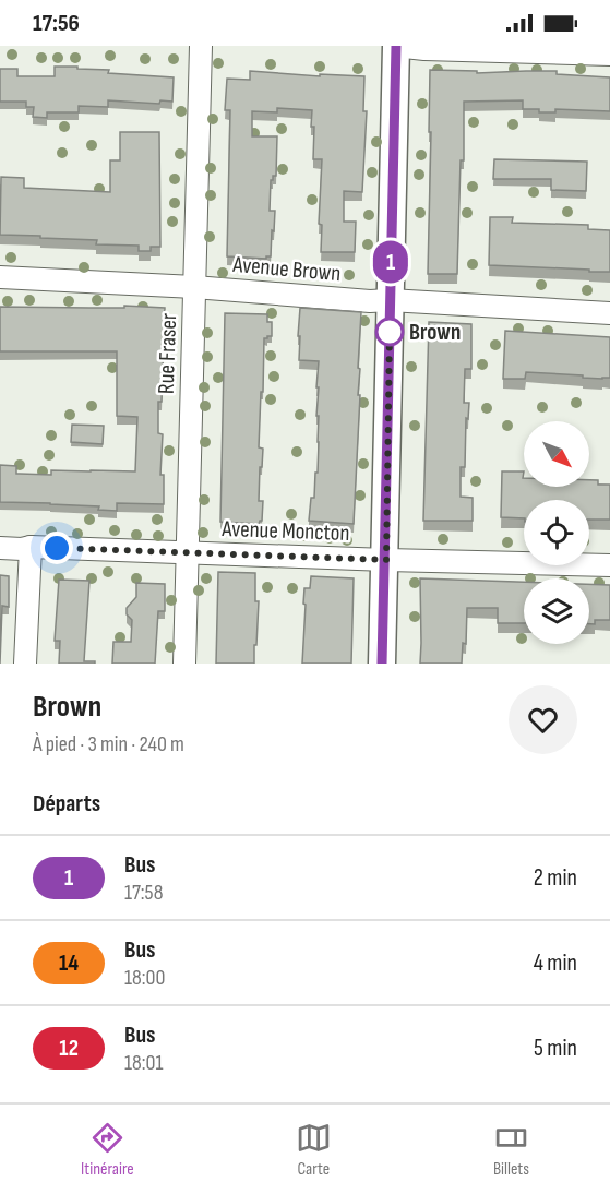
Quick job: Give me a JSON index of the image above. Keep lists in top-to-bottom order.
{
  "streets": {
    "street": ["Avenue Brown", "Rue Fraser", "Avenue Moncton"]
  },
  "crossings": [
    ["Avenue Brown", "Rue Fraser"],
    ["Rue Fraser", "Avenue Moncton"]
  ],
  "places": ["Brown"],
  "lines": ["bus line 1"],
  "north": "bottom right",
  "page": {
    "status": "17:56",
    "on_map": "1",
    "heading": [
      ["Brown", "À pied · 3 min · 240 m"],
      "Départs"
    ],
    "list": [
      {
        "mark": "1",
        "name": "Bus",
        "note": "17:58",
        "value": "2 min"
      },
      {
        "mark": "14",
        "name": "Bus",
        "note": "18:00",
        "value": "4 min"
      },
      {
        "mark": "12",
        "name": "Bus",
        "note": "18:01",
        "value": "5 min"
      }
    ],
    "tabs": ["Itinéraire", "Carte", "Billets"]
  }
}
